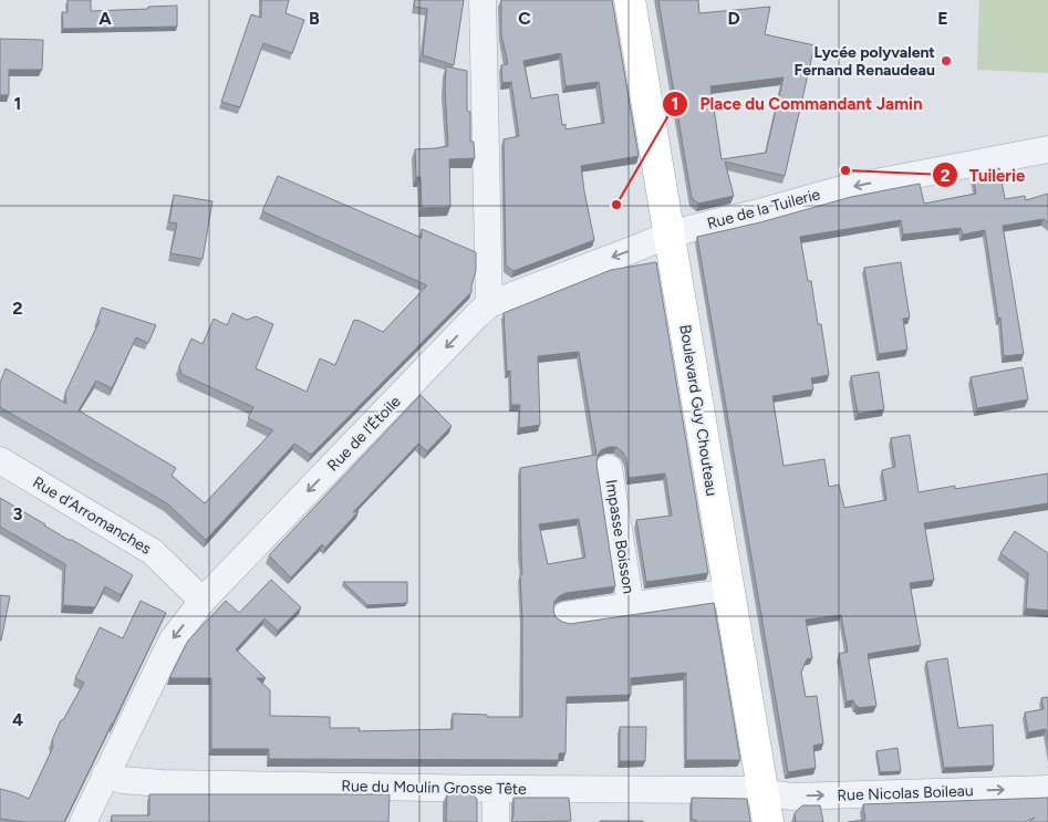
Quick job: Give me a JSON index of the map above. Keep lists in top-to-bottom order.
{
  "streets": {
    "main road": ["Boulevard Guy Chouteau"],
    "street": [
      "Rue de la Tuilerie",
      "Rue de l’Étoile",
      "Rue d’Arromanches",
      "Impasse Boisson",
      "Rue du Moulin Grosse Tête",
      "Rue Nicolas Boileau"
    ]
  },
  "crossings": [
    ["Rue de la Tuilerie", "Boulevard Guy Chouteau"],
    ["Rue de la Tuilerie", "Rue de l’Étoile"],
    ["Boulevard Guy Chouteau", "Impasse Boisson"],
    ["Boulevard Guy Chouteau", "Rue du Moulin Grosse Tête"],
    ["Boulevard Guy Chouteau", "Rue Nicolas Boileau"],
    ["Rue de l’Étoile", "Rue d’Arromanches"],
    ["Rue de l’Étoile", "Rue du Moulin Grosse Tête"],
    ["Rue du Moulin Grosse Tête", "Rue Nicolas Boileau"]
  ],
  "one_way": ["Rue de la Tuilerie", "Rue de l’Étoile", "Rue Nicolas Boileau"],
  "places": ["Lycée polyvalent Fernand Renaudeau", "Tuilerie", "Place du Commandant Jamin"],
  "grid": {
    "columns": [
      "A",
      "B",
      "C",
      "D",
      "E"
    ],
    "rows": [
      "1",
      "2",
      "3",
      "4"
    ]
  }
}
